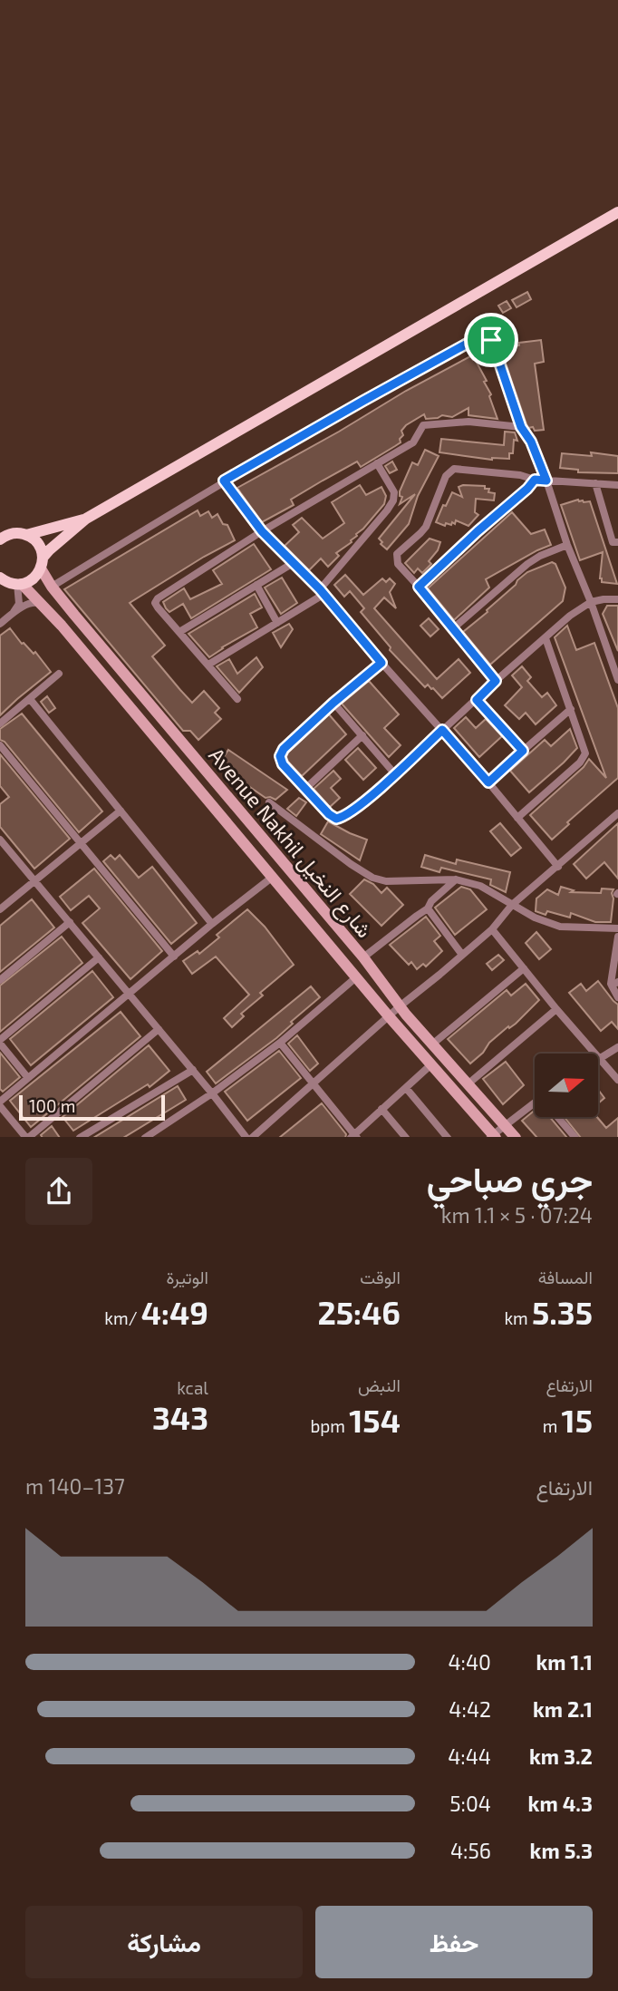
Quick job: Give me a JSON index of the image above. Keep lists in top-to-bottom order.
{
  "streets": {
    "street": ["Avenue Nakhil شارع النخيل"]
  },
  "scale_bar": "100 m",
  "north": "right",
  "page": {
    "scale": "100 m",
    "heading": ["جري صباحي", "07:24 · 5 × 1.1 km"],
    "stats": [
      ["المسافة", "5.35 km"],
      ["الوقت", "25:46"],
      ["الوتيرة", "4:49 /km"],
      ["الارتفاع", "15 m"],
      ["النبض", "154 bpm"],
      ["kcal", "343"]
    ],
    "chart": ["الارتفاع", "137–140 m"],
    "list": [
      {
        "name": "1.1 km",
        "note": "4:40"
      },
      {
        "name": "2.1 km",
        "note": "4:42"
      },
      {
        "name": "3.2 km",
        "note": "4:44"
      },
      {
        "name": "4.3 km",
        "note": "5:04"
      },
      {
        "name": "5.3 km",
        "note": "4:56"
      }
    ],
    "buttons": ["حفظ", "مشاركة"]
  }
}
